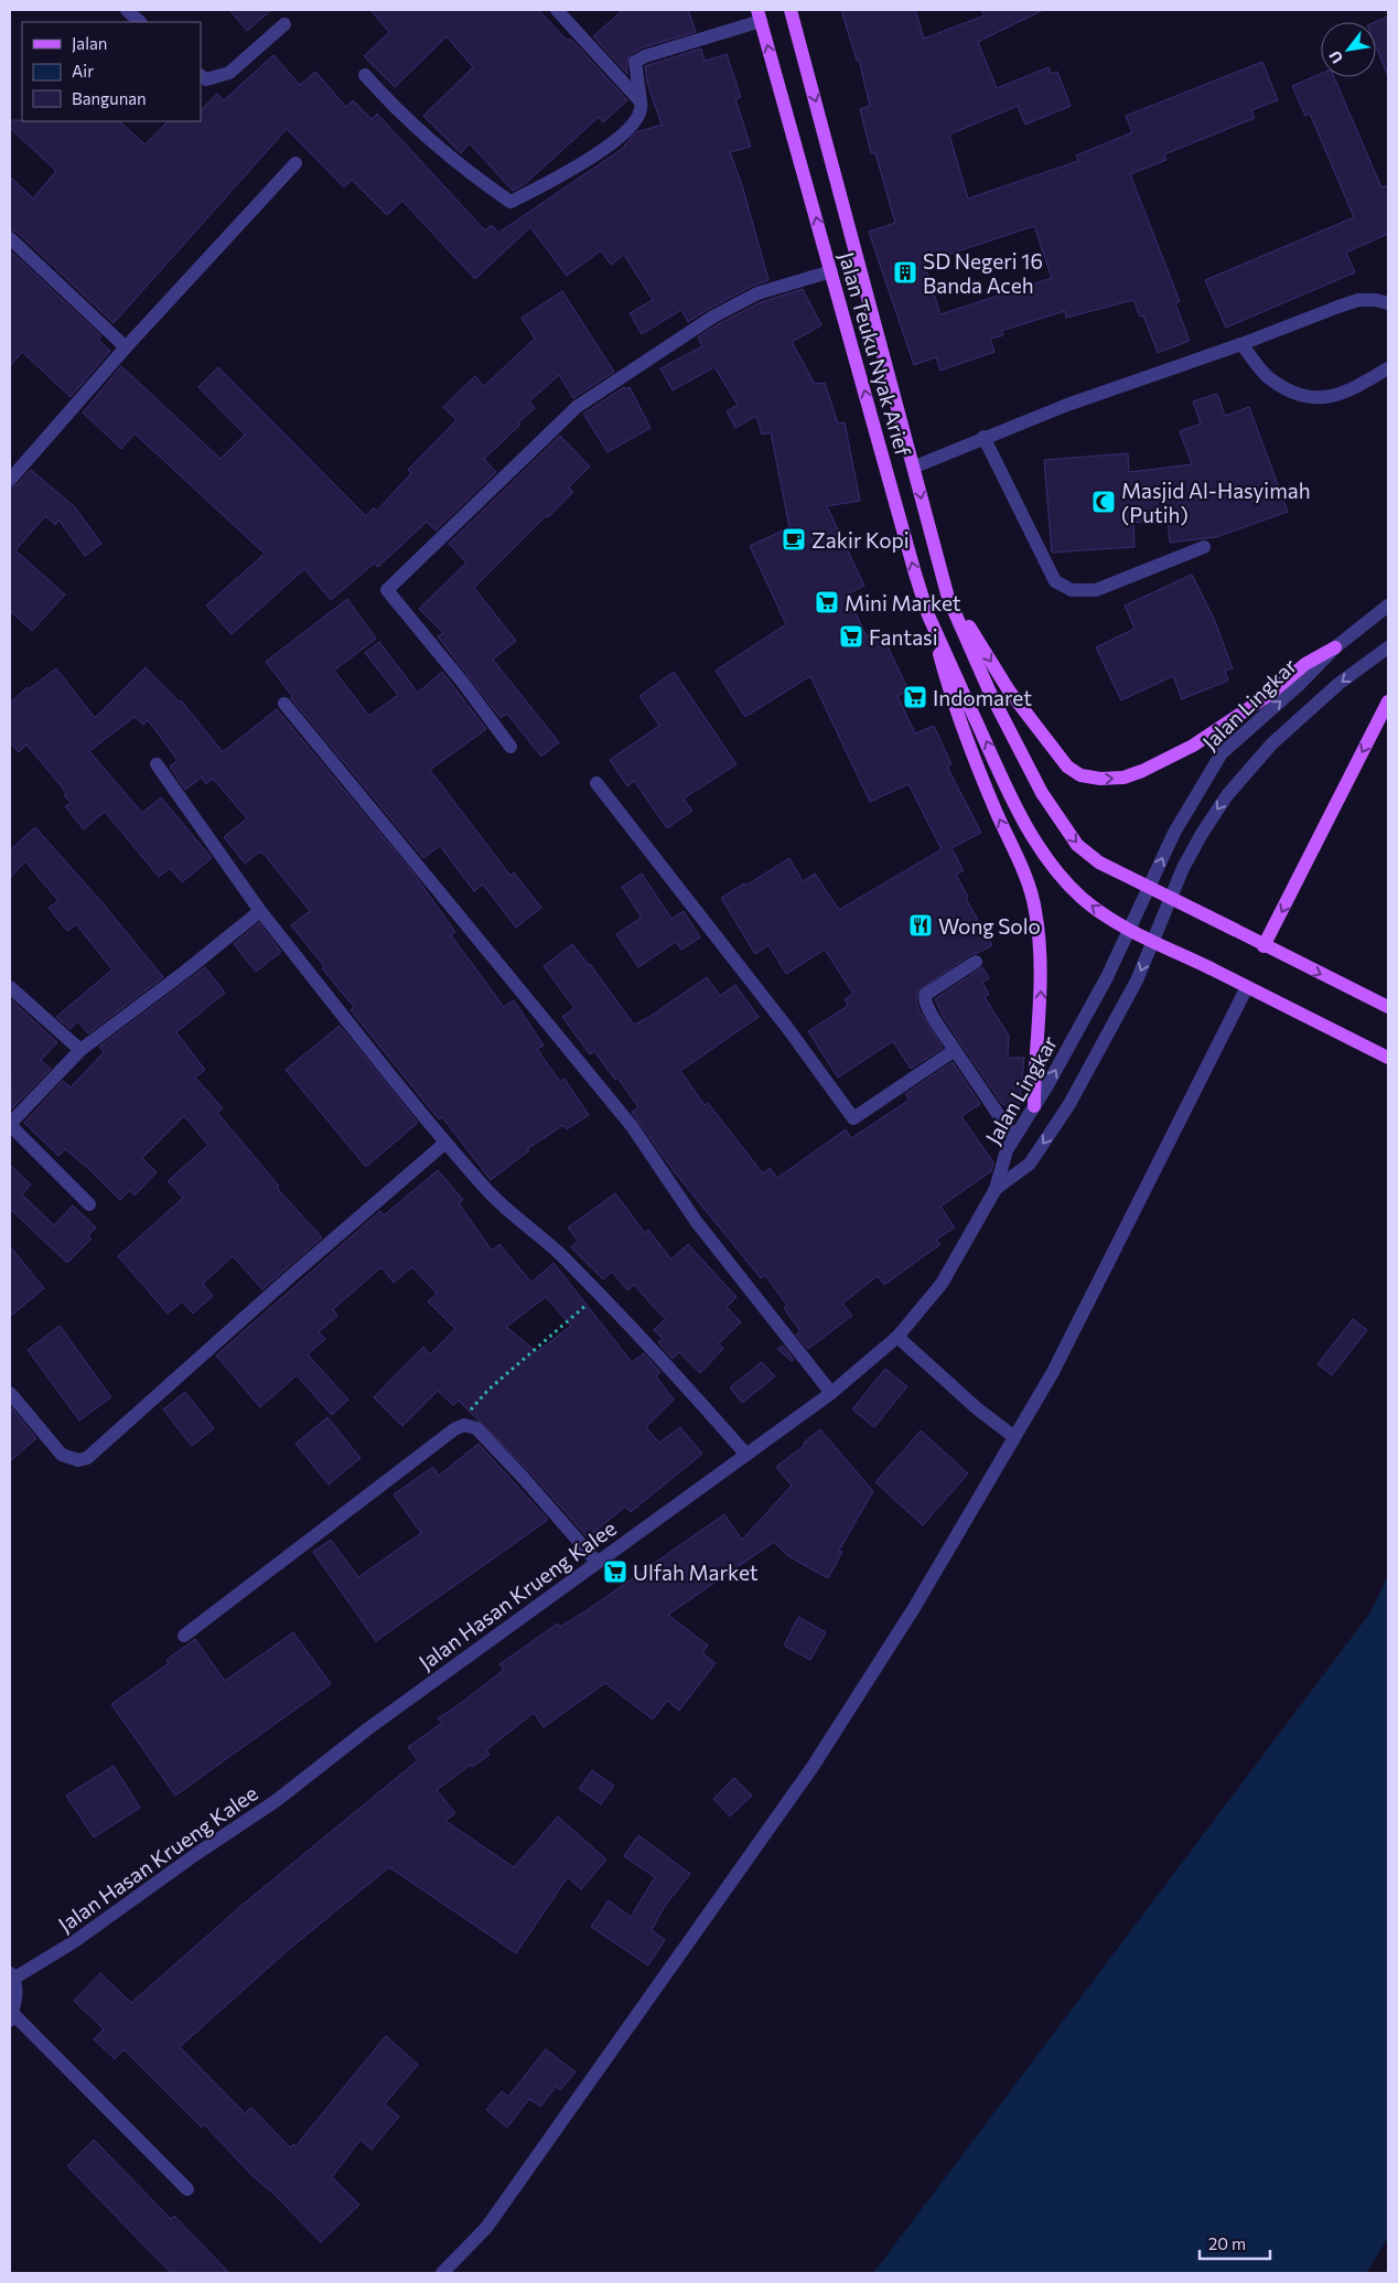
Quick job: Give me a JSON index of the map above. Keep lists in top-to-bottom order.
{
  "streets": {
    "main road": ["Jalan Teuku Nyak Arief"],
    "street": ["Jalan Lingkar", "Jalan Hasan Krueng Kalee"]
  },
  "crossings": [
    ["Jalan Lingkar", "Jalan Hasan Krueng Kalee"]
  ],
  "places": {
    "building": ["SD Negeri 16 Banda Aceh"],
    "mosque": ["Masjid Al-Hasyimah (Putih)"],
    "cafe": ["Zakir Kopi"],
    "supermarket": [
      "Mini Market",
      "Fantasi",
      "Indomaret",
      "Ulfah Market"
    ],
    "restaurant": ["Wong Solo"]
  },
  "legend": ["Jalan", "Air", "Bangunan"],
  "scale_bar": "20 m",
  "north": "bottom left"
}
